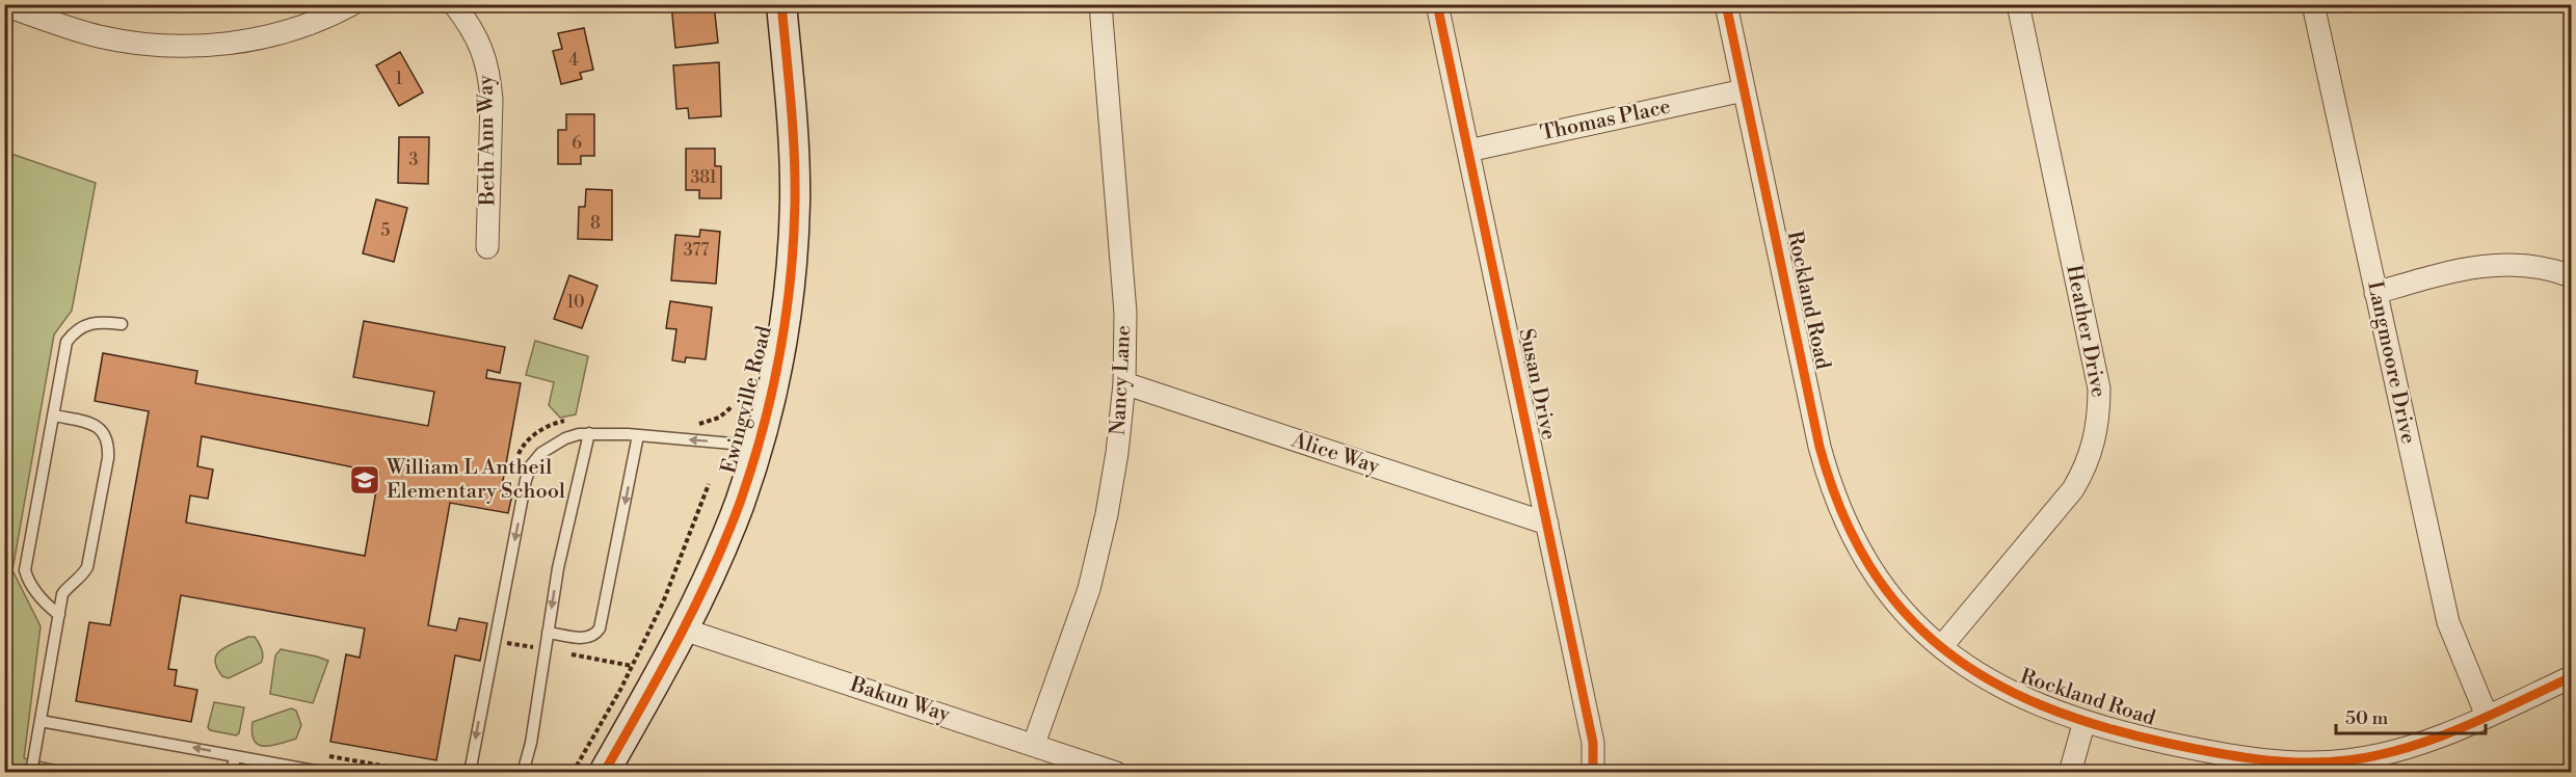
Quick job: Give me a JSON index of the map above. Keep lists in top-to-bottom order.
{
  "streets": {
    "main road": ["Ewingville Road"],
    "street": [
      "Thomas Place",
      "Beth Ann Way",
      "Rockland Road",
      "Heather Drive",
      "Langmoore Drive",
      "Nancy Lane",
      "Susan Drive",
      "Alice Way",
      "Bakun Way"
    ]
  },
  "crossings": [
    ["Thomas Place", "Rockland Road"],
    ["Thomas Place", "Susan Drive"],
    ["Rockland Road", "Heather Drive"],
    ["Rockland Road", "Langmoore Drive"],
    ["Nancy Lane", "Alice Way"],
    ["Nancy Lane", "Bakun Way"],
    ["Susan Drive", "Alice Way"],
    ["Ewingville Road", "Bakun Way"]
  ],
  "places": {
    "school or university": ["William L Antheil Elementary School"]
  },
  "house_numbers": [
    "4",
    "1",
    "6",
    "3",
    "381",
    "8",
    "5",
    "377",
    "10"
  ],
  "scale_bar": "50 m"
}
